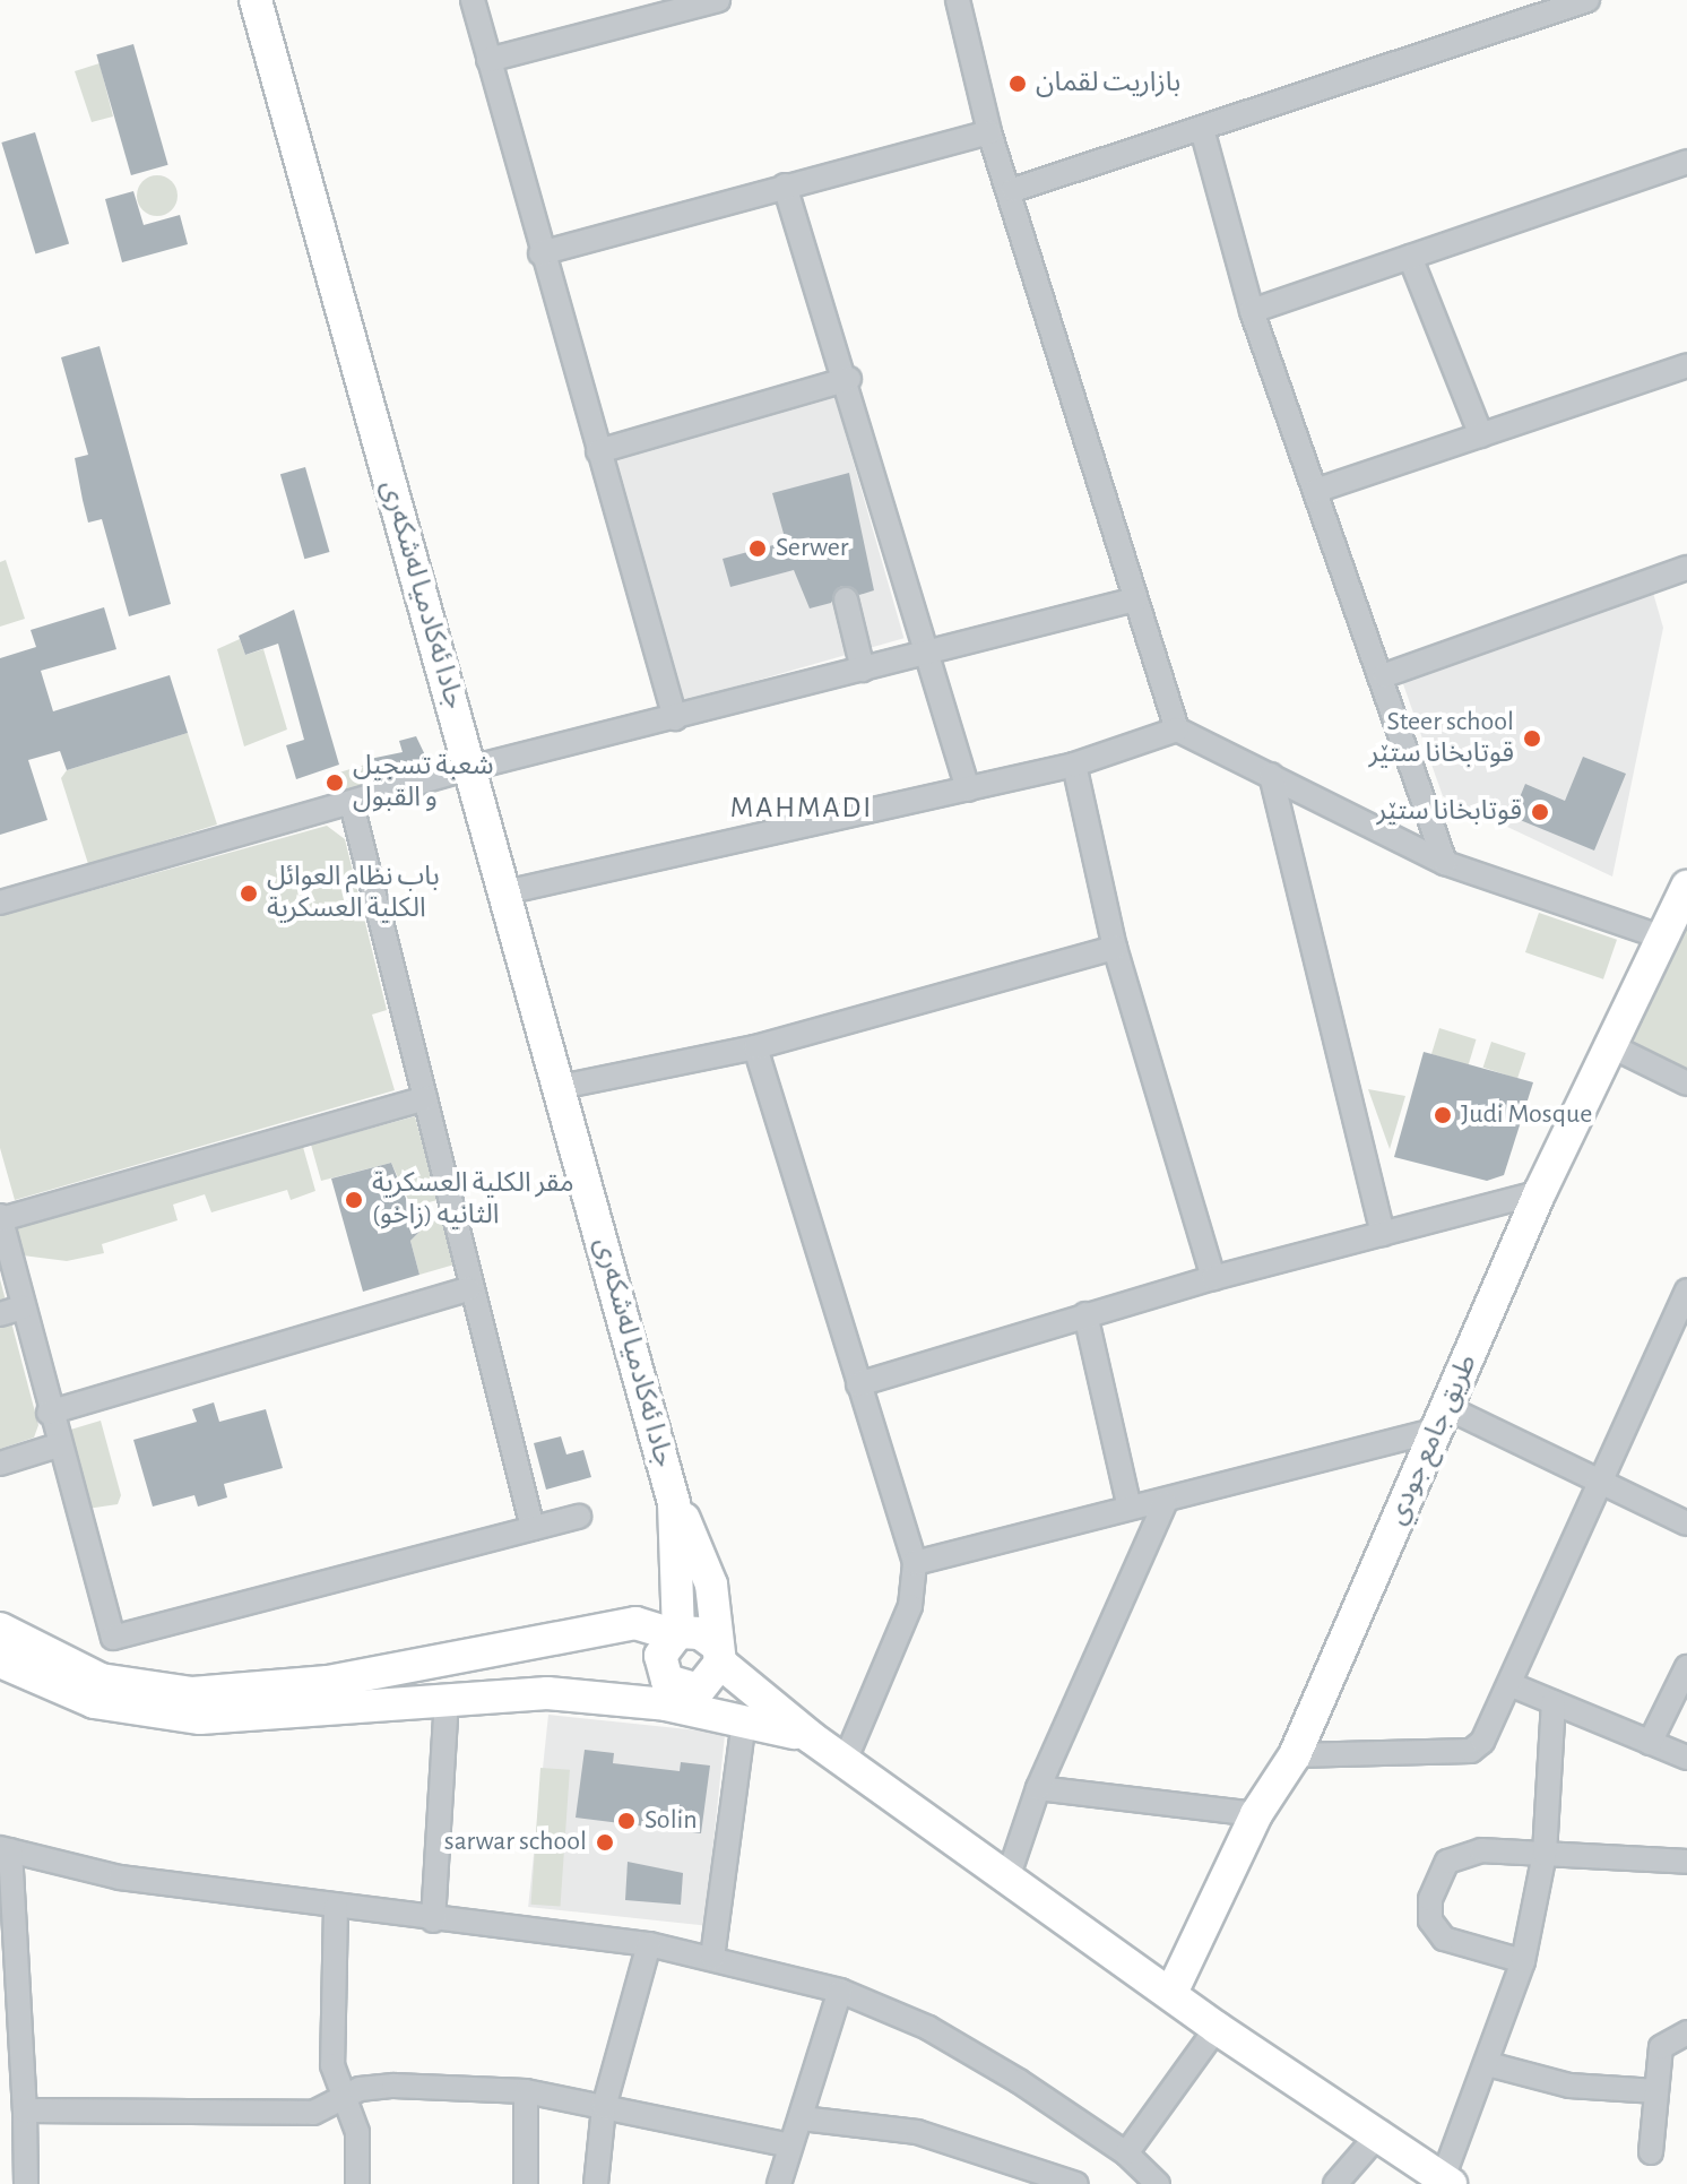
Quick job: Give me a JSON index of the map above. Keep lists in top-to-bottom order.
{
  "streets": {
    "main road": ["جادا ئه‌كادميا له‌شكه‌رى", "طريق جامع جودي"]
  },
  "districts": ["MAHMADI"],
  "places": [
    "بازاريت لقمان",
    "Serwer",
    "Steer school قوتابخانا ستێر",
    "شعبة تسجيل و القبول",
    "قوتابخانا ستێر",
    "باب نظام العوائل الكلية العسكرية",
    "Judi Mosque",
    "مقر الكلية العسكرية الثانيه (زاخو)",
    "Solin",
    "sarwar school"
  ]
}
